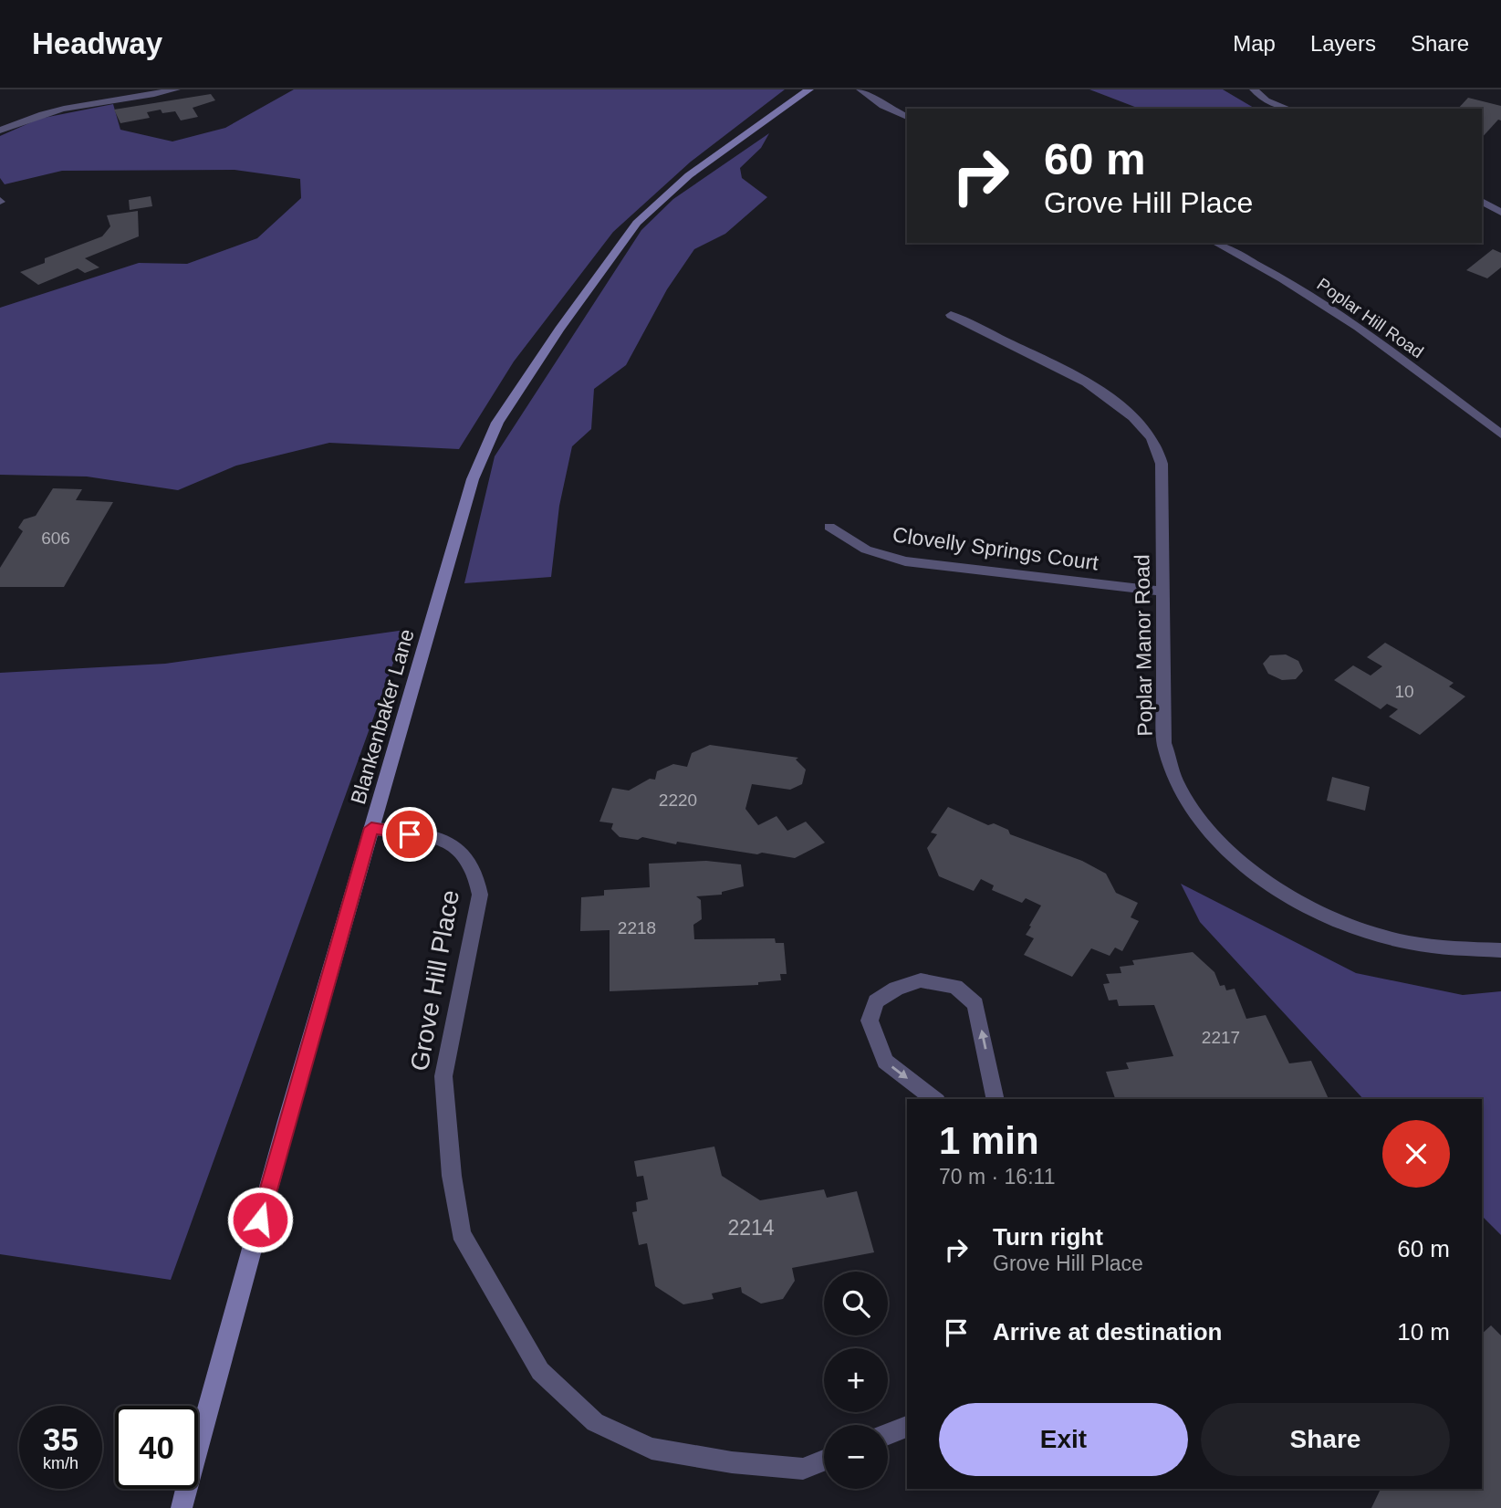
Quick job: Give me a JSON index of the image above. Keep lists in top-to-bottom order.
{
  "streets": {
    "street": [
      "Poplar Hill Road",
      "Clovelly Springs Court",
      "Poplar Manor Road",
      "Blankenbaker Lane",
      "Grove Hill Place"
    ]
  },
  "crossings": [
    ["Clovelly Springs Court", "Poplar Manor Road"],
    ["Blankenbaker Lane", "Grove Hill Place"]
  ],
  "house_numbers": [
    "606",
    "10",
    "2220",
    "2218",
    "2217",
    "2214"
  ],
  "page": {
    "header": "Headway",
    "nav": ["Map", "Layers", "Share"],
    "turn": ["60 m", "Grove Hill Place"],
    "heading": ["1 min", "70 m · 16:11"],
    "list": [
      {
        "name": "Turn right",
        "note": "Grove Hill Place",
        "value": "60 m"
      },
      {
        "name": "Arrive at destination",
        "value": "10 m"
      }
    ],
    "map_buttons": ["+", "−"],
    "buttons": ["Exit", "Share"],
    "speed": "35 km/h",
    "limit": "40"
  }
}
